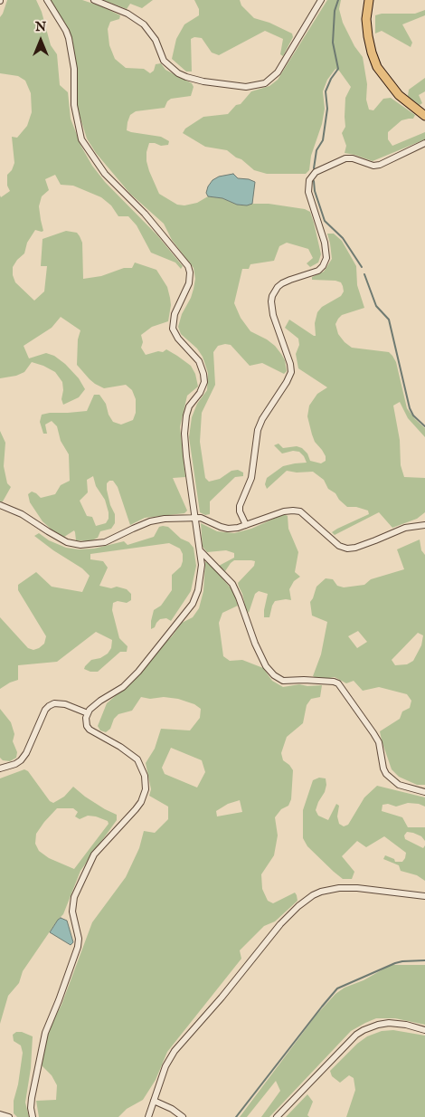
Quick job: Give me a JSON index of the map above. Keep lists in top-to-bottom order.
{
  "north": "top"
}
